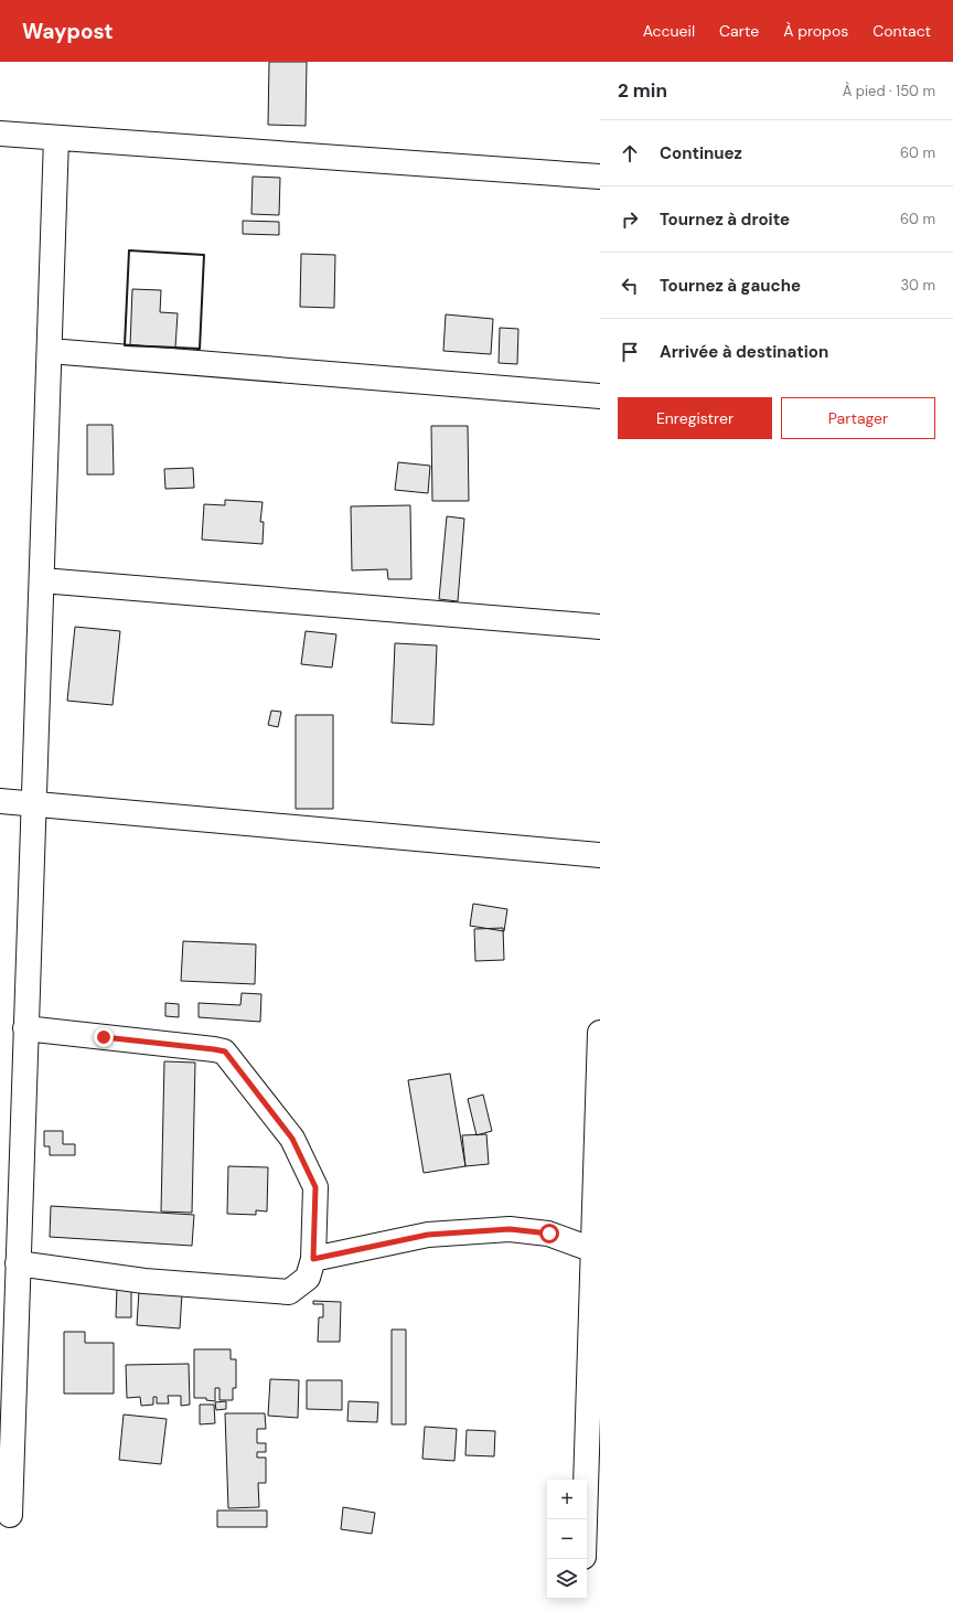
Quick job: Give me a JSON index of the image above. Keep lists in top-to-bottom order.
{
  "page": {
    "header": "Waypost",
    "nav": [
      "Accueil",
      "Carte",
      "À propos",
      "Contact"
    ],
    "heading": ["2 min", "À pied · 150 m"],
    "list": [
      ["Continuez", "60 m"],
      ["Tournez à droite", "60 m"],
      ["Tournez à gauche", "30 m"],
      "Arrivée à destination"
    ],
    "buttons": ["Enregistrer", "Partager"],
    "map_buttons": ["+", "−"]
  }
}
